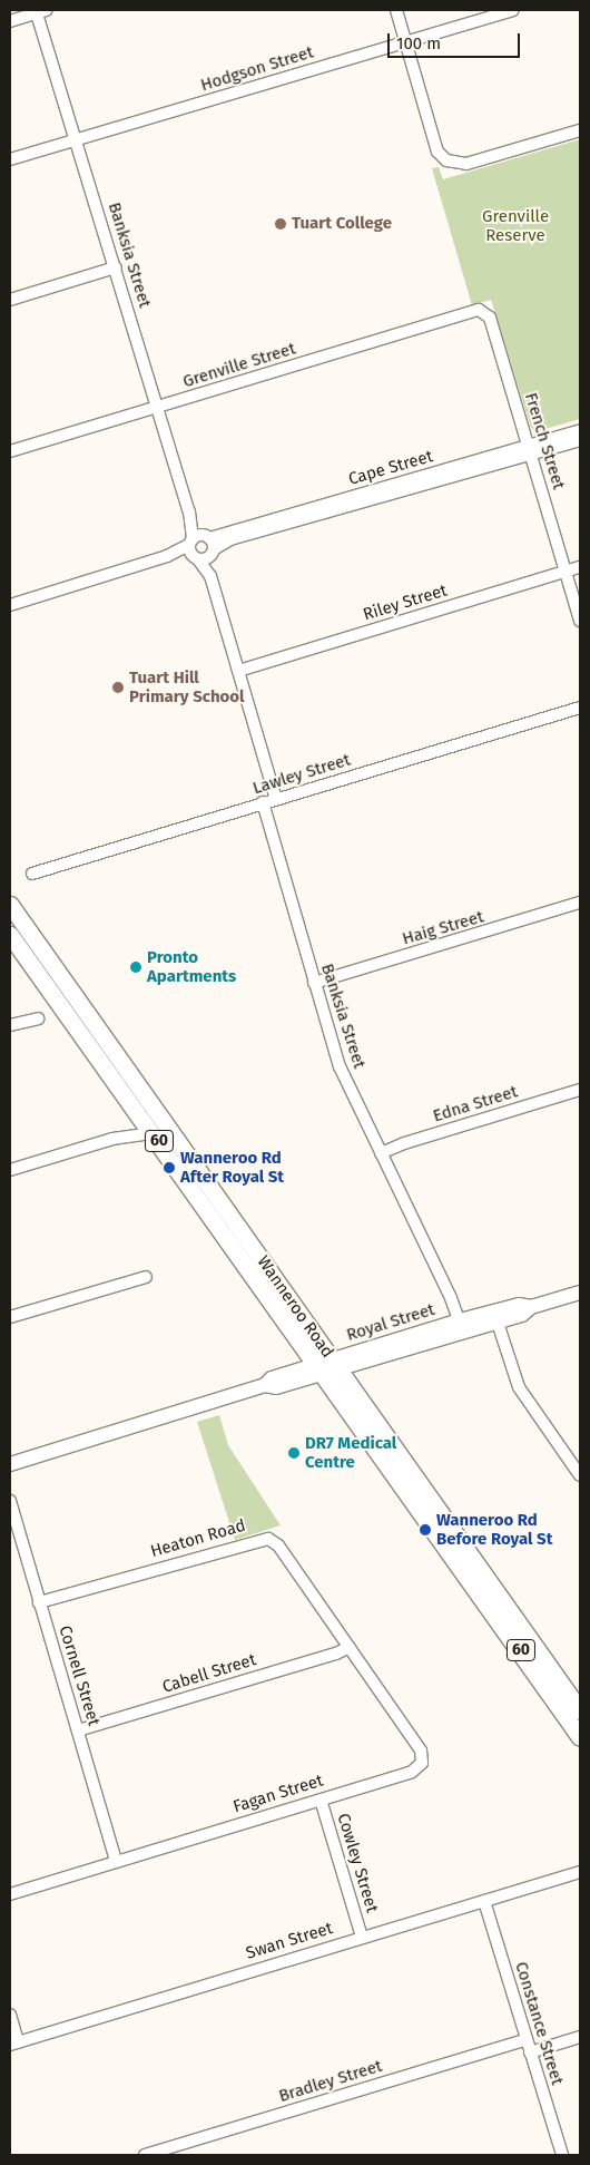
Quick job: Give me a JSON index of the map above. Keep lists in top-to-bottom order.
{
  "streets": {
    "highway": ["60", "Wanneroo Road"],
    "main road": ["Royal Street"],
    "street": [
      "Hodgson Street",
      "Banksia Street",
      "Grenville Street",
      "French Street",
      "Cape Street",
      "Riley Street",
      "Lawley Street",
      "Haig Street",
      "Edna Street",
      "Heaton Road",
      "Cabell Street",
      "Cornell Street",
      "Fagan Street",
      "Cowley Street",
      "Swan Street",
      "Constance Street",
      "Bradley Street"
    ]
  },
  "crossings": [
    ["Hodgson Street", "Banksia Street"],
    ["Banksia Street", "Grenville Street"],
    ["Banksia Street", "Cape Street"],
    ["Banksia Street", "Lawley Street"],
    ["Banksia Street", "Haig Street"],
    ["Banksia Street", "Edna Street"],
    ["Banksia Street", "Royal Street"],
    ["Grenville Street", "French Street"],
    ["French Street", "Cape Street"],
    ["French Street", "Riley Street"],
    ["Wanneroo Road", "Royal Street"],
    ["Heaton Road", "Cabell Street"],
    ["Heaton Road", "Cornell Street"],
    ["Heaton Road", "Fagan Street"],
    ["Cabell Street", "Cornell Street"],
    ["Cabell Street", "Fagan Street"],
    ["Cornell Street", "Fagan Street"],
    ["Fagan Street", "Cowley Street"],
    ["Cowley Street", "Swan Street"],
    ["Swan Street", "Constance Street"],
    ["Constance Street", "Bradley Street"]
  ],
  "parks": ["Grenville Reserve"],
  "places": [
    "Tuart College",
    "Tuart Hill Primary School",
    "Pronto Apartments",
    "Wanneroo Rd After Royal St",
    "DR7 Medical Centre",
    "Wanneroo Rd Before Royal St"
  ],
  "scale_bar": "100 m"
}
